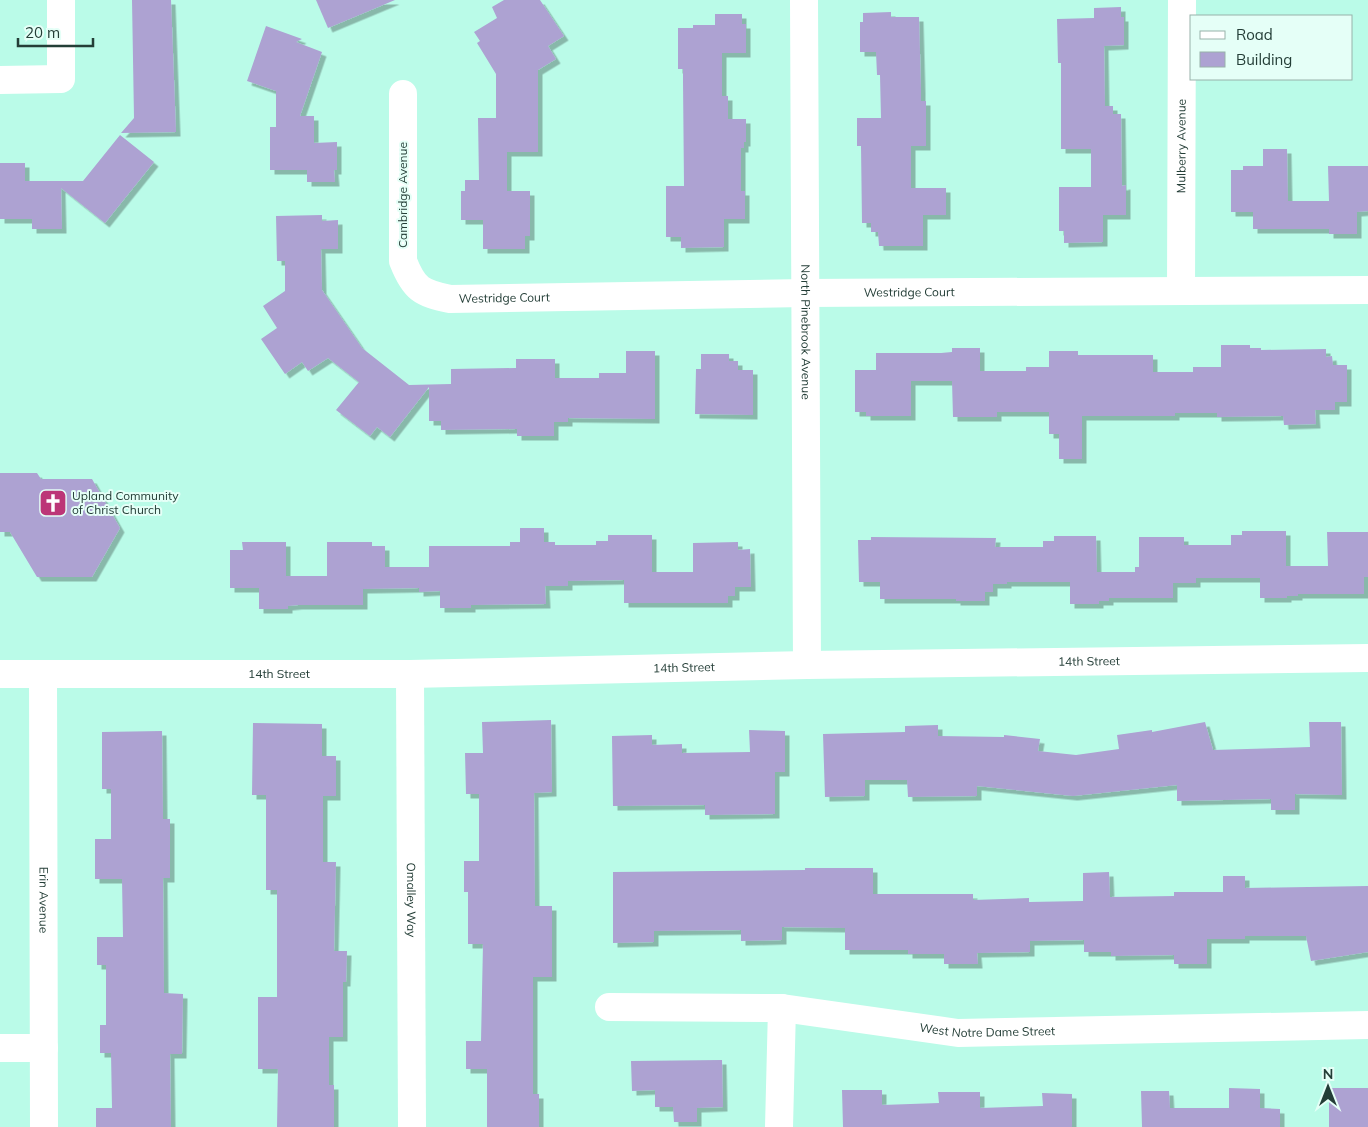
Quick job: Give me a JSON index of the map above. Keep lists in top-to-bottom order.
{
  "streets": {
    "street": [
      "Mulberry Avenue",
      "Cambridge Avenue",
      "Westridge Court",
      "North Pinebrook Avenue",
      "14th Street",
      "Erin Avenue",
      "Omalley Way",
      "West Notre Dame Street"
    ]
  },
  "crossings": [
    ["Mulberry Avenue", "Westridge Court"],
    ["Cambridge Avenue", "Westridge Court"],
    ["Westridge Court", "North Pinebrook Avenue"],
    ["North Pinebrook Avenue", "14th Street"],
    ["14th Street", "Erin Avenue"],
    ["14th Street", "Omalley Way"]
  ],
  "places": {
    "church": ["Upland Community of Christ Church"]
  },
  "legend": ["Road", "Building"],
  "scale_bar": "20 m",
  "north": "top"
}
